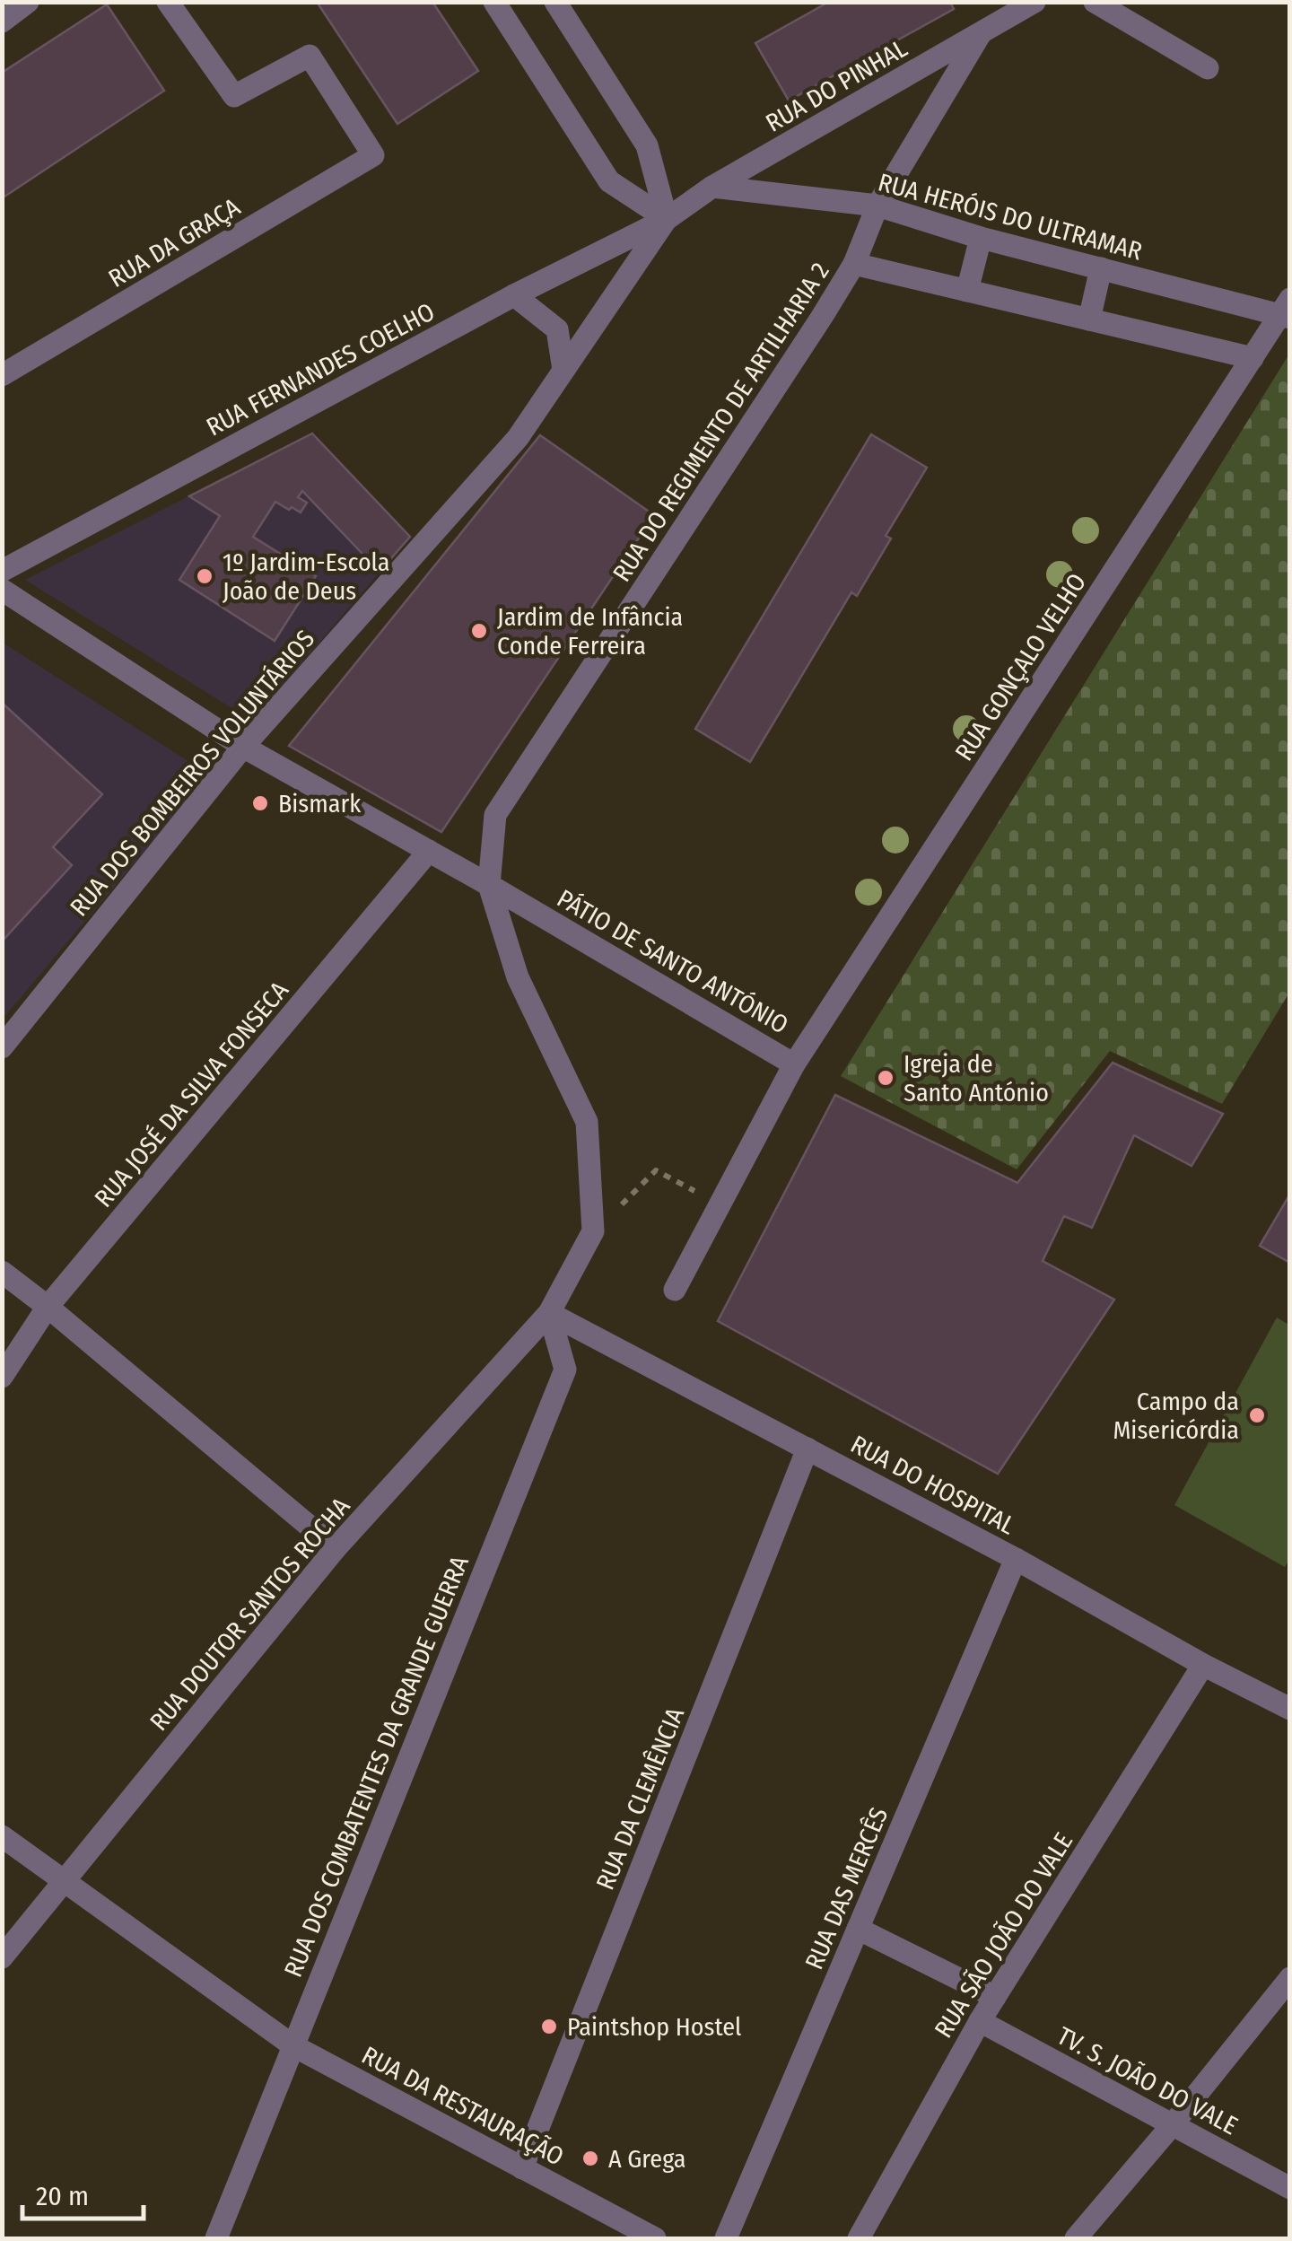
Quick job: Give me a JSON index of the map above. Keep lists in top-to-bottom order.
{
  "streets": {
    "street": [
      "RUA DO PINHAL",
      "RUA HERÓIS DO ULTRAMAR",
      "RUA DA GRAÇA",
      "RUA FERNANDES COELHO",
      "RUA DO REGIMENTO DE ARTILHARIA 2",
      "RUA GONÇALO VELHO",
      "RUA DOS BOMBEIROS VOLUNTÁRIOS",
      "PÁTIO DE SANTO ANTÓNIO",
      "RUA JOSÉ DA SILVA FONSECA",
      "RUA DO HOSPITAL",
      "RUA DOUTOR SANTOS ROCHA",
      "RUA DOS COMBATENTES DA GRANDE GUERRA",
      "RUA DA CLEMÊNCIA",
      "RUA DAS MERCÊS",
      "RUA SÃO JOÃO DO VALE",
      "TV. S. JOÃO DO VALE",
      "RUA DA RESTAURAÇÃO"
    ]
  },
  "crossings": [
    ["RUA DO PINHAL", "RUA HERÓIS DO ULTRAMAR"],
    ["RUA DO PINHAL", "RUA FERNANDES COELHO"],
    ["RUA DO PINHAL", "RUA DO REGIMENTO DE ARTILHARIA 2"],
    ["RUA DO PINHAL", "RUA DOS BOMBEIROS VOLUNTÁRIOS"],
    ["RUA HERÓIS DO ULTRAMAR", "RUA DO REGIMENTO DE ARTILHARIA 2"],
    ["RUA HERÓIS DO ULTRAMAR", "RUA GONÇALO VELHO"],
    ["RUA FERNANDES COELHO", "RUA DOS BOMBEIROS VOLUNTÁRIOS"],
    ["RUA DO REGIMENTO DE ARTILHARIA 2", "PÁTIO DE SANTO ANTÓNIO"],
    ["RUA GONÇALO VELHO", "PÁTIO DE SANTO ANTÓNIO"],
    ["RUA DOS BOMBEIROS VOLUNTÁRIOS", "PÁTIO DE SANTO ANTÓNIO"],
    ["PÁTIO DE SANTO ANTÓNIO", "RUA JOSÉ DA SILVA FONSECA"],
    ["RUA DO HOSPITAL", "RUA DOUTOR SANTOS ROCHA"],
    ["RUA DO HOSPITAL", "RUA DOS COMBATENTES DA GRANDE GUERRA"],
    ["RUA DO HOSPITAL", "RUA DA CLEMÊNCIA"],
    ["RUA DO HOSPITAL", "RUA DAS MERCÊS"],
    ["RUA DO HOSPITAL", "RUA SÃO JOÃO DO VALE"],
    ["RUA DOUTOR SANTOS ROCHA", "RUA DOS COMBATENTES DA GRANDE GUERRA"],
    ["RUA DOUTOR SANTOS ROCHA", "RUA DA RESTAURAÇÃO"],
    ["RUA DOS COMBATENTES DA GRANDE GUERRA", "RUA DA RESTAURAÇÃO"],
    ["RUA DA CLEMÊNCIA", "RUA DA RESTAURAÇÃO"],
    ["RUA SÃO JOÃO DO VALE", "TV. S. JOÃO DO VALE"]
  ],
  "places": [
    "1º Jardim-Escola João de Deus",
    "Jardim de Infância Conde Ferreira",
    "Bismark",
    "Igreja de Santo António",
    "Campo da Misericórdia",
    "Paintshop Hostel",
    "A Grega"
  ],
  "scale_bar": "20 m"
}
